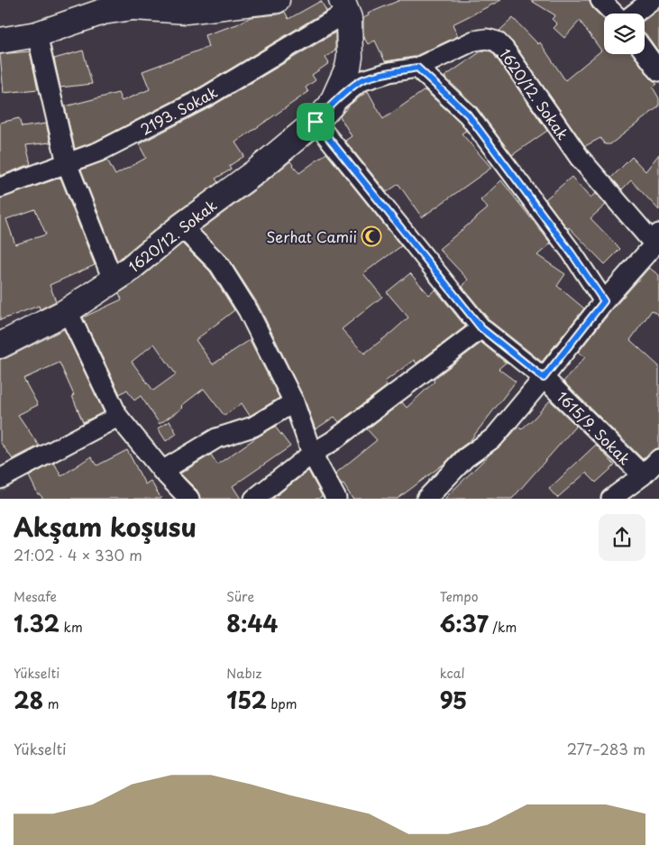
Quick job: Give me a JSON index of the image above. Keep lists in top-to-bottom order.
{
  "streets": {
    "main road": ["1620/12. Sokak"],
    "street": ["2193. Sokak", "1615/9. Sokak"]
  },
  "crossings": [
    ["1620/12. Sokak", "2193. Sokak"],
    ["1620/12. Sokak", "1615/9. Sokak"]
  ],
  "places": {
    "mosque": ["Serhat Camii"]
  },
  "page": {
    "heading": ["Akşam koşusu", "21:02 · 4 × 330 m"],
    "stats": [
      ["Mesafe", "1.32 km"],
      ["Süre", "8:44"],
      ["Tempo", "6:37 /km"],
      ["Yükselti", "28 m"],
      ["Nabız", "152 bpm"],
      ["kcal", "95"]
    ],
    "chart": ["Yükselti", "277–283 m"]
  }
}
